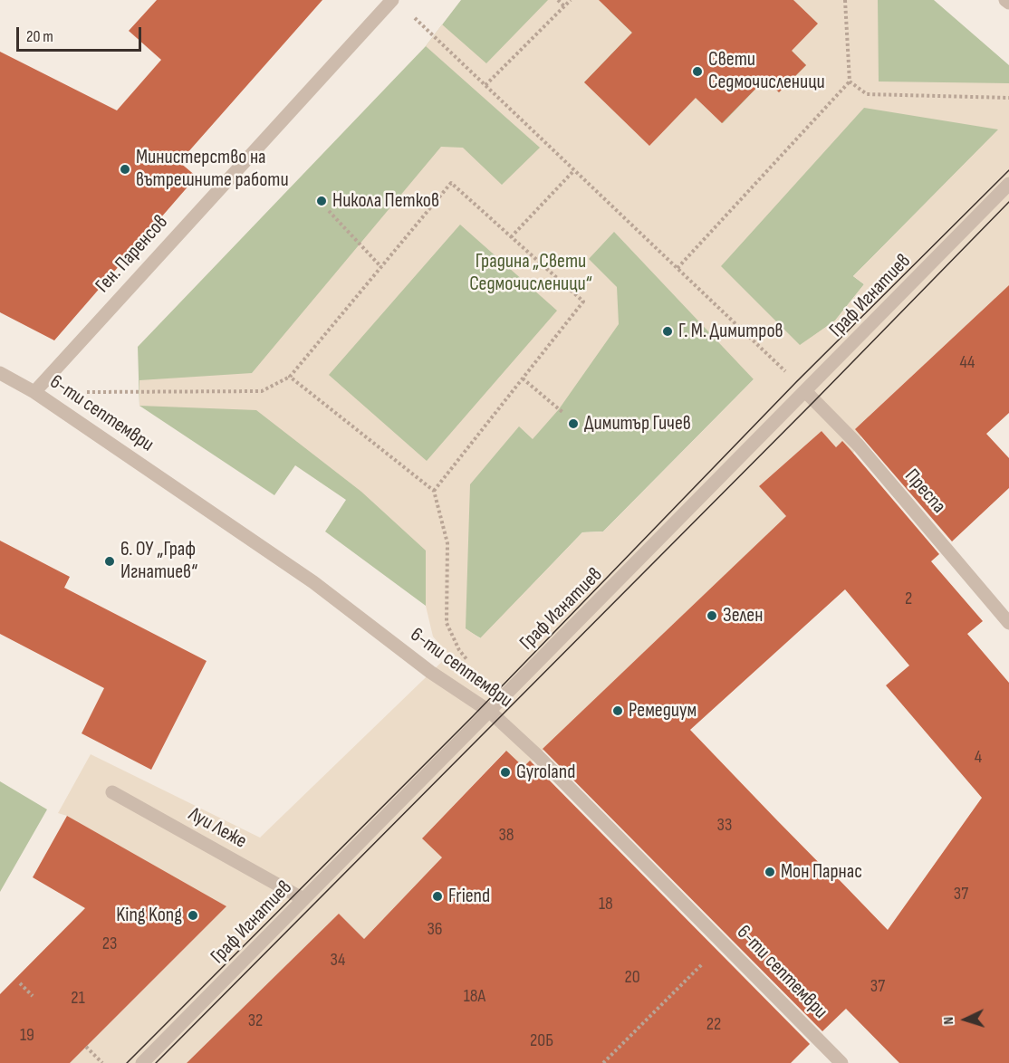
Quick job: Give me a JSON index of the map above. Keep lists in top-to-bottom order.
{
  "streets": {
    "street": [
      "Ген. Паренсов",
      "Граф Игнатиев",
      "6-ти септември",
      "Преспа",
      "Луи Леже"
    ]
  },
  "crossings": [
    ["Ген. Паренсов", "6-ти септември"],
    ["Граф Игнатиев", "6-ти септември"],
    ["Граф Игнатиев", "Преспа"],
    ["Граф Игнатиев", "Луи Леже"]
  ],
  "parks": ["Градина „Свети Седмочисленици“"],
  "places": [
    "Свети Седмочисленици",
    "Министерство на вътрешните работи",
    "Никола Петков",
    "Г. М. Димитров",
    "Димитър Гичев",
    "6. ОУ „Граф Игнатиев“",
    "Зелен",
    "Ремедиум",
    "Gyroland",
    "Мон Парнас",
    "Friend",
    "King Kong"
  ],
  "house_numbers": [
    "44",
    "2",
    "4",
    "33",
    "38",
    "37",
    "18",
    "36",
    "23",
    "34",
    "20",
    "37",
    "18А",
    "21",
    "32",
    "22",
    "19",
    "20Б"
  ],
  "scale_bar": "20 m",
  "north": "left"
}
